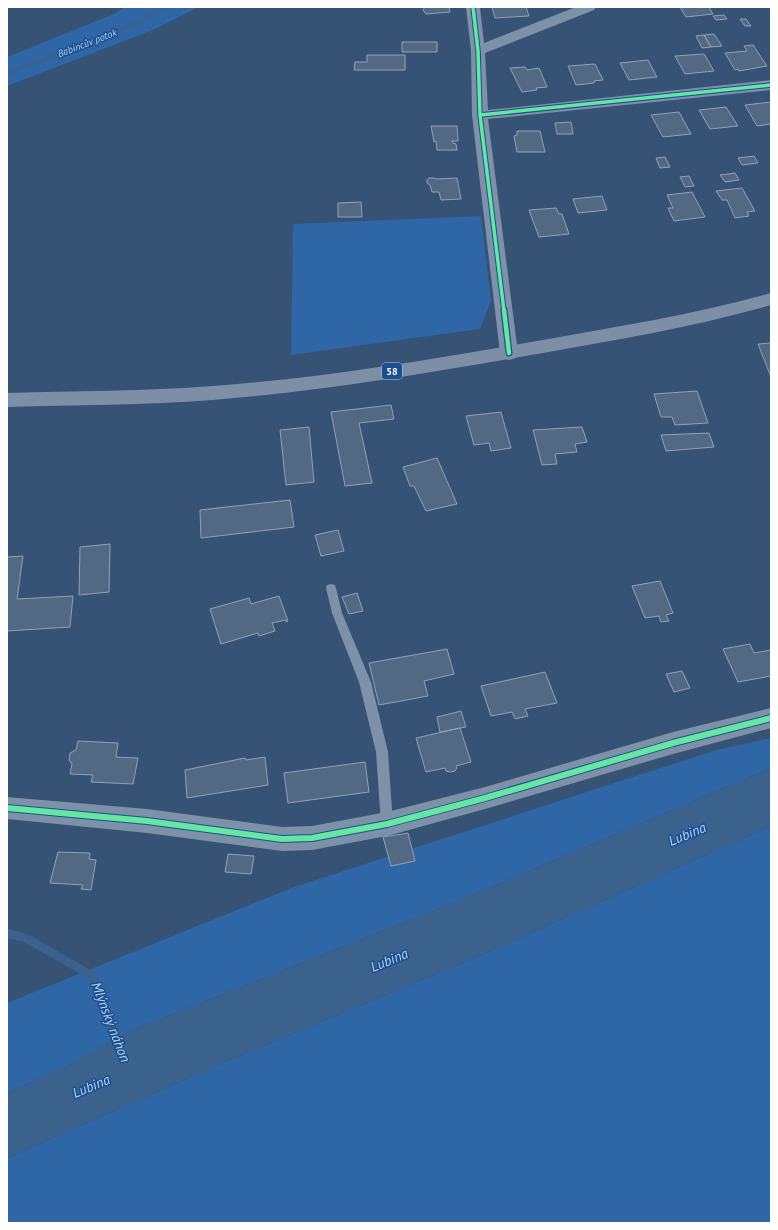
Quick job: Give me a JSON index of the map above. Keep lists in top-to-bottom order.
{
  "streets": {
    "main road": ["58"]
  },
  "water": ["Babincův potok", "Lubina", "Mlýnský náhon"]
}
